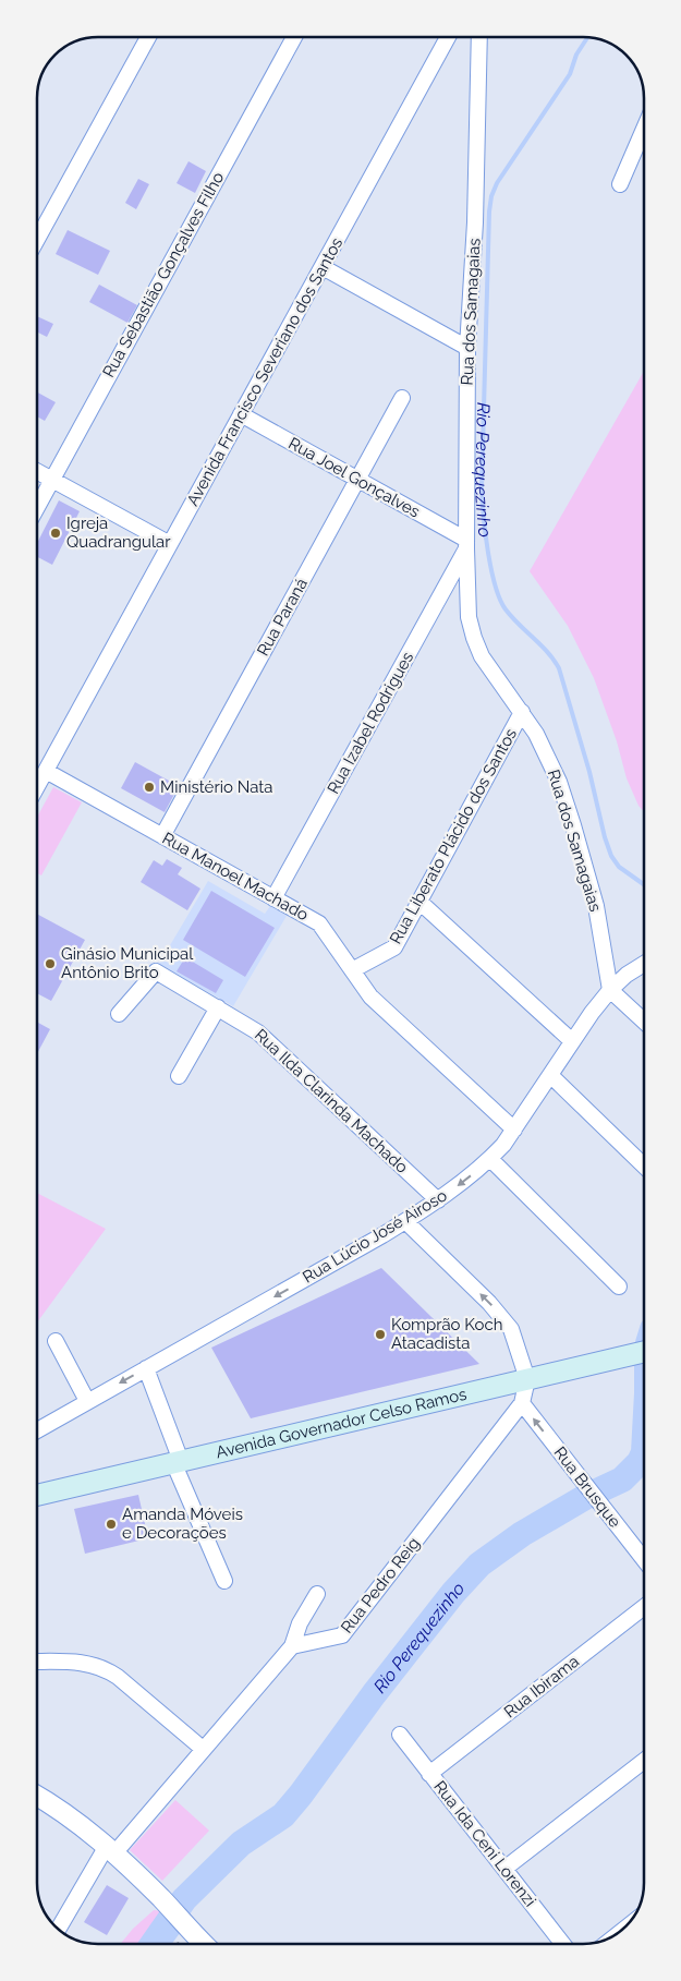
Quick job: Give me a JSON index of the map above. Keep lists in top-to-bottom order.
{
  "streets": {
    "main road": ["Avenida Governador Celso Ramos"],
    "street": [
      "Rua Sebastião Gonçalves Filho",
      "Rua dos Samagaias",
      "Avenida Francisco Severiano dos Santos",
      "Rua Joel Gonçalves",
      "Rua Paraná",
      "Rua Izabel Rodrigues",
      "Rua Liberato Plácido dos Santos",
      "Rua Manoel Machado",
      "Rua Ilda Clarinda Machado",
      "Rua Lúcio José Airoso",
      "Rua Brusque",
      "Rua Pedro Reig",
      "Rua Ibirama",
      "Rua Ida Ceni Lorenzi"
    ]
  },
  "crossings": [
    ["Rua dos Samagaias", "Rua Joel Gonçalves"],
    ["Rua dos Samagaias", "Rua Izabel Rodrigues"],
    ["Rua dos Samagaias", "Rua Liberato Plácido dos Santos"],
    ["Rua dos Samagaias", "Rua Lúcio José Airoso"],
    ["Avenida Francisco Severiano dos Santos", "Rua Joel Gonçalves"],
    ["Avenida Francisco Severiano dos Santos", "Rua Manoel Machado"],
    ["Rua Joel Gonçalves", "Rua Paraná"],
    ["Rua Joel Gonçalves", "Rua Izabel Rodrigues"],
    ["Rua Paraná", "Rua Manoel Machado"],
    ["Rua Izabel Rodrigues", "Rua Manoel Machado"],
    ["Rua Liberato Plácido dos Santos", "Rua Manoel Machado"],
    ["Rua Manoel Machado", "Rua Lúcio José Airoso"],
    ["Rua Ilda Clarinda Machado", "Rua Lúcio José Airoso"],
    ["Avenida Governador Celso Ramos", "Rua Pedro Reig"],
    ["Rua Brusque", "Rua Pedro Reig"],
    ["Rua Ibirama", "Rua Ida Ceni Lorenzi"]
  ],
  "one_way": ["Rua Lúcio José Airoso", "Rua Brusque"],
  "water": ["Rio Perequezinho"],
  "places": [
    "Igreja Quadrangular",
    "Ministério Nata",
    "Ginásio Municipal Antônio Brito",
    "Komprão Koch Atacadista",
    "Amanda Móveis e Decorações"
  ]
}
